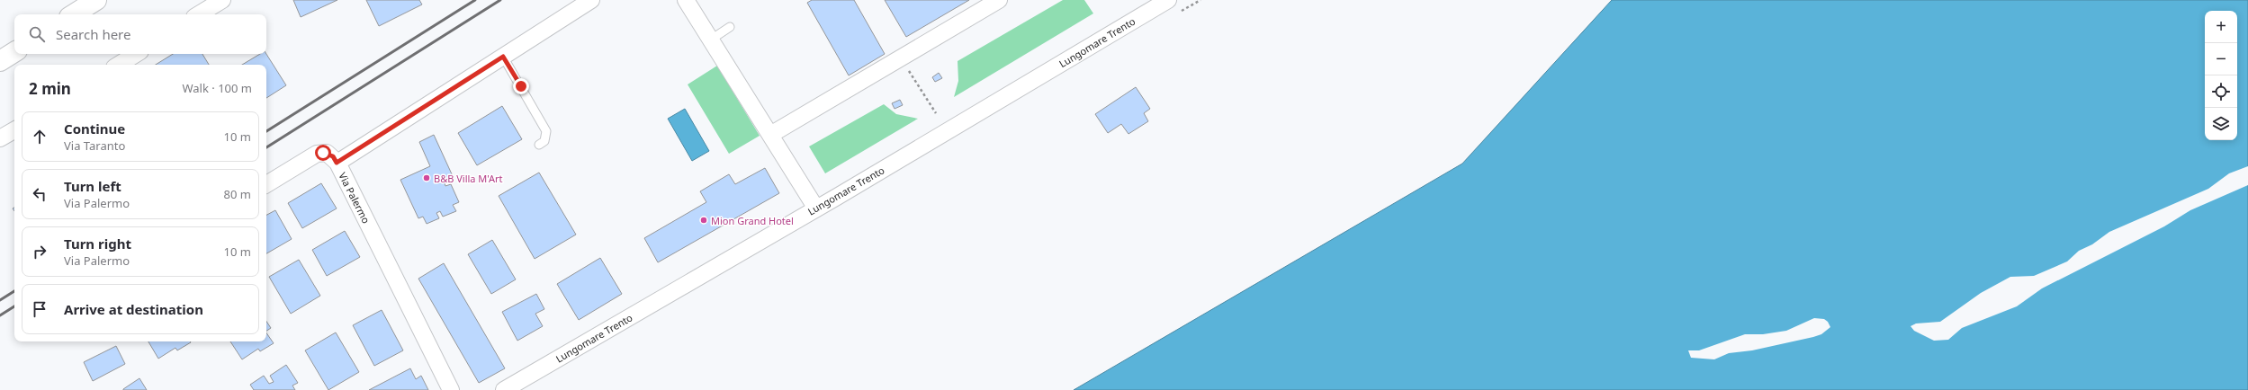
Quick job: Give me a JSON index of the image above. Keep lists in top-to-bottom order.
{
  "streets": {
    "street": ["Lungomare Trento", "Via Palermo"]
  },
  "places": ["B&B Villa M'Art", "Mion Grand Hotel"],
  "page": {
    "map_buttons": ["+", "−"],
    "search": "Search here",
    "heading": ["2 min", "Walk · 100 m"],
    "list": [
      ["Continue", "Via Taranto", "10 m"],
      ["Turn left", "Via Palermo", "80 m"],
      ["Turn right", "Via Palermo", "10 m"],
      "Arrive at destination"
    ]
  }
}
